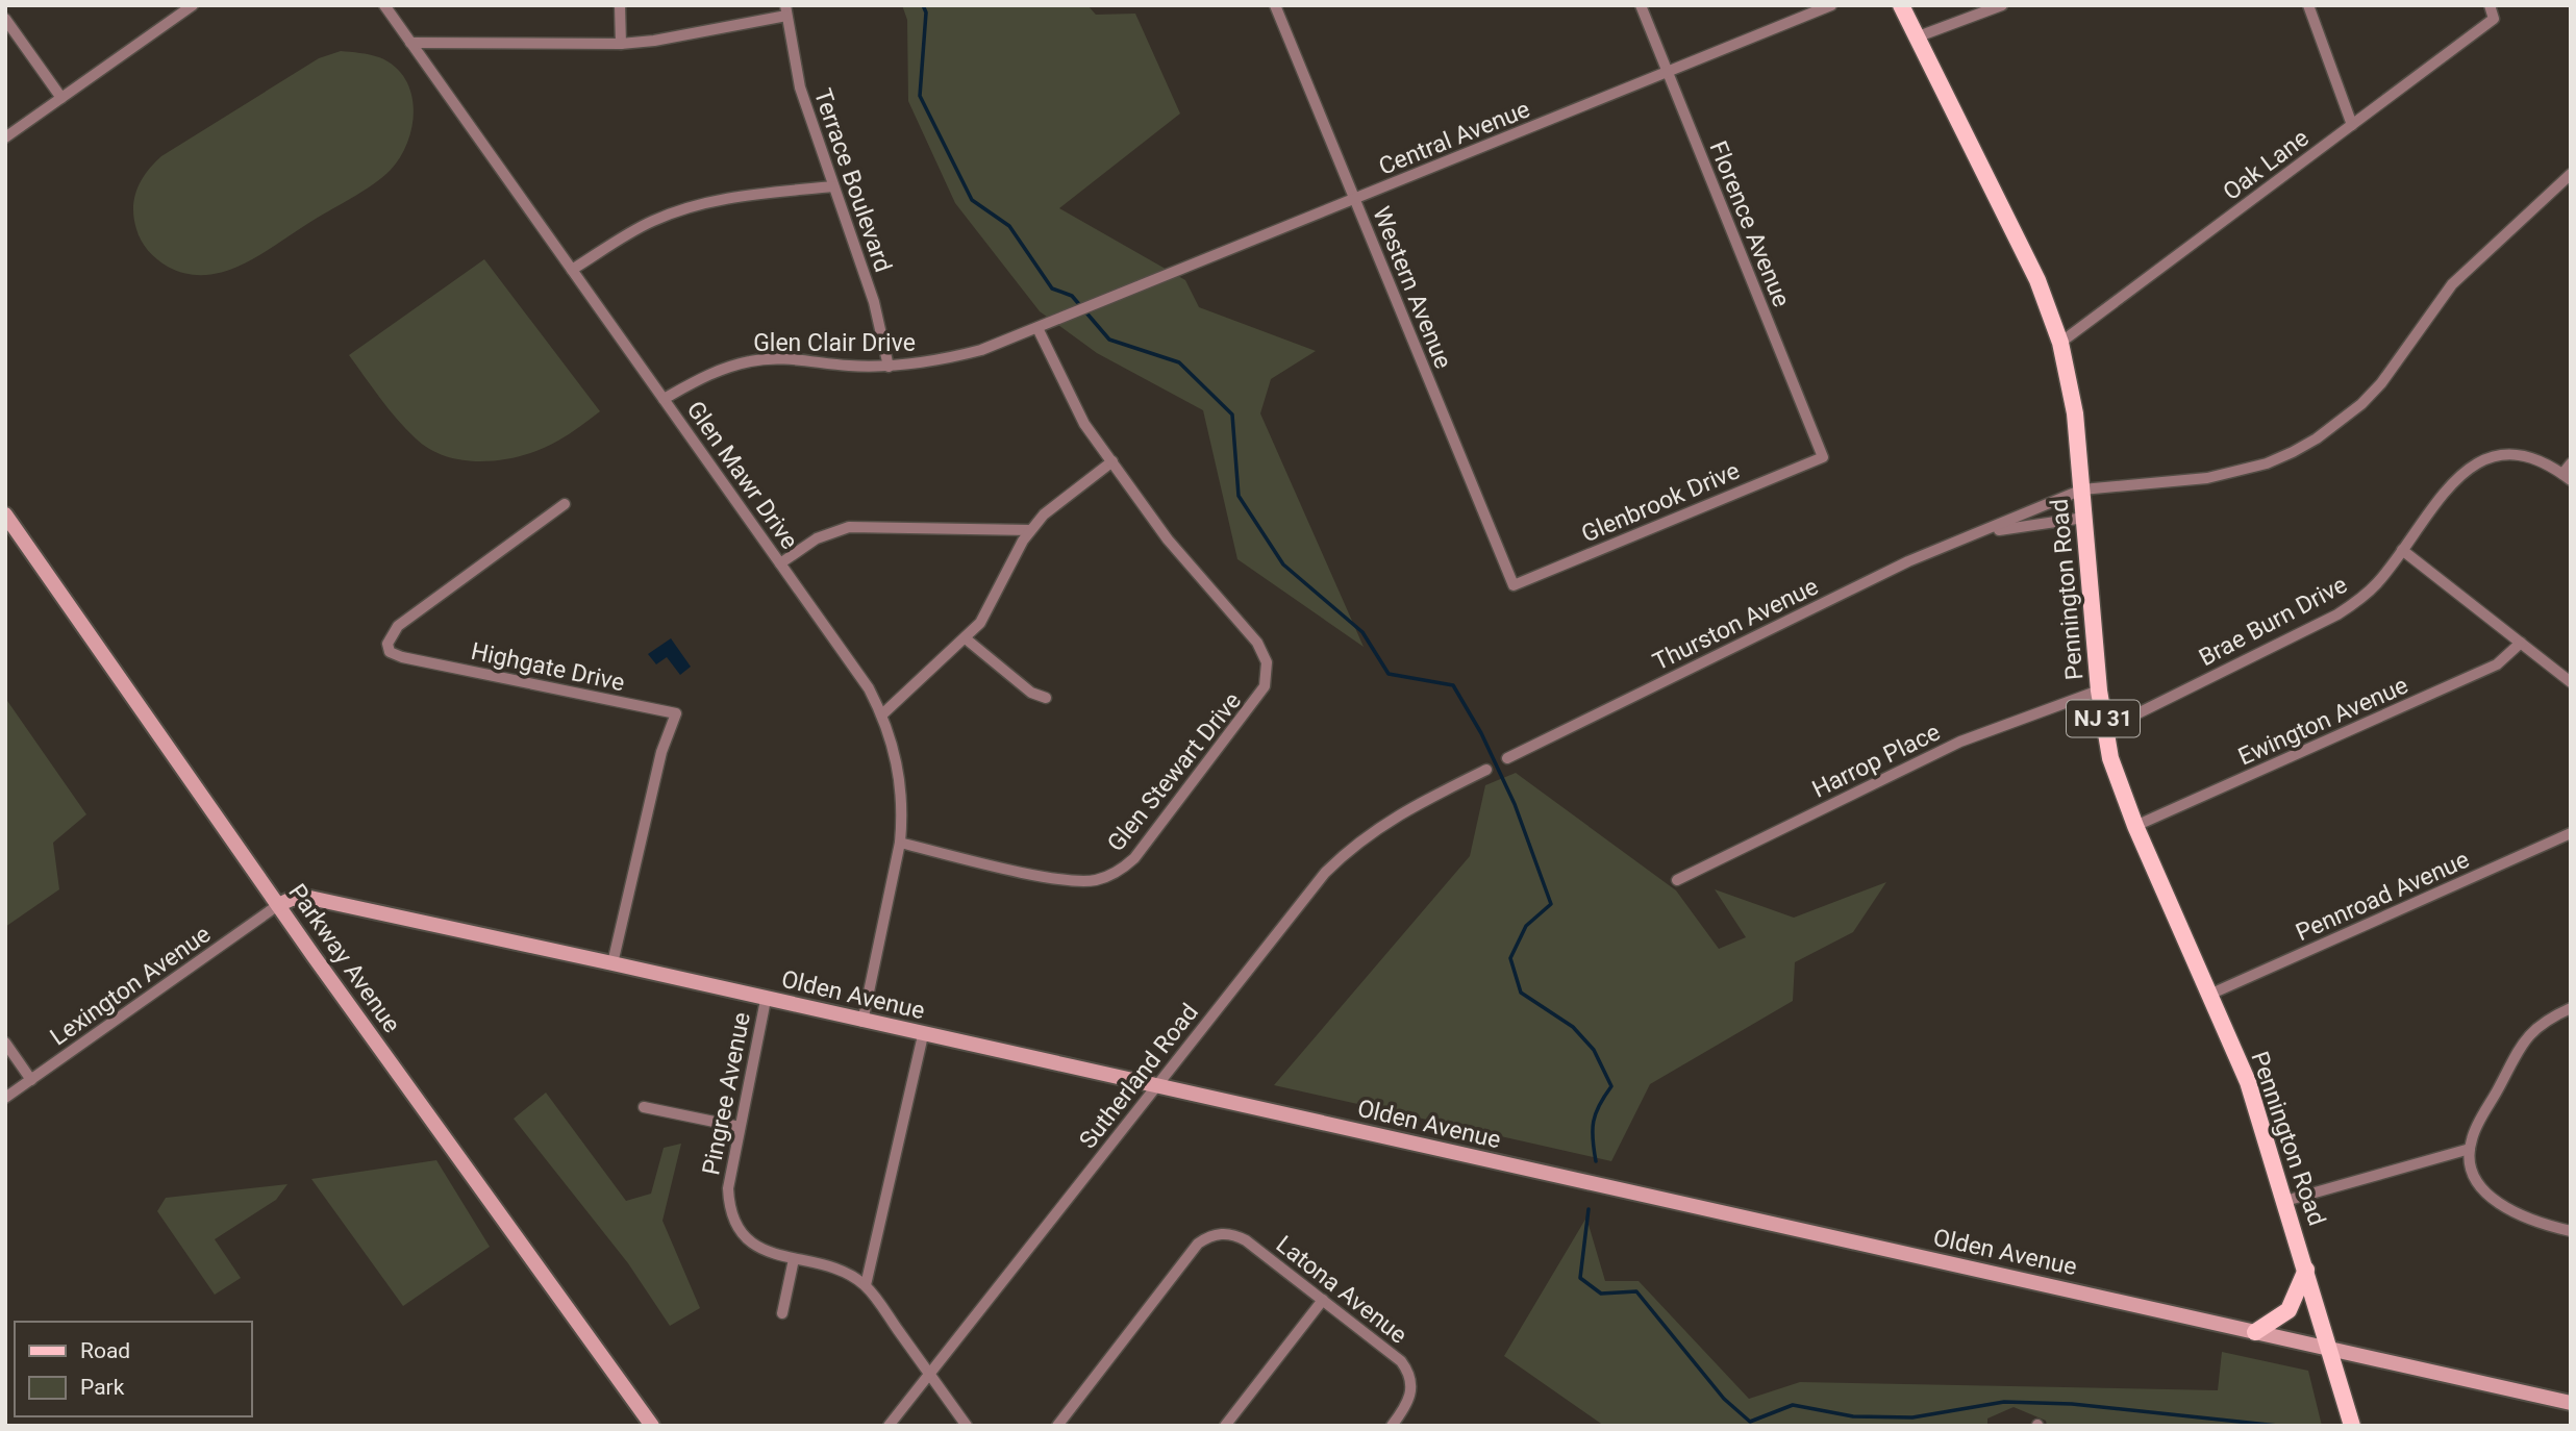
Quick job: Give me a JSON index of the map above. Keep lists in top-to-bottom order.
{
  "streets": {
    "main road": [
      "Pennington Road",
      "NJ 31",
      "Parkway Avenue",
      "Olden Avenue"
    ],
    "street": [
      "Central Avenue",
      "Oak Lane",
      "Terrace Boulevard",
      "Florence Avenue",
      "Western Avenue",
      "Glen Clair Drive",
      "Glen Mawr Drive",
      "Glenbrook Drive",
      "Brae Burn Drive",
      "Thurston Avenue",
      "Highgate Drive",
      "Ewington Avenue",
      "Harrop Place",
      "Glen Stewart Drive",
      "Pennroad Avenue",
      "Lexington Avenue",
      "Sutherland Road",
      "Pingree Avenue",
      "Latona Avenue"
    ]
  },
  "crossings": [
    ["Central Avenue", "Florence Avenue"],
    ["Central Avenue", "Western Avenue"],
    ["Central Avenue", "Glen Clair Drive"],
    ["Oak Lane", "Pennington Road"],
    ["Terrace Boulevard", "Glen Clair Drive"],
    ["Florence Avenue", "Glenbrook Drive"],
    ["Western Avenue", "Glenbrook Drive"],
    ["Glen Clair Drive", "Glen Mawr Drive"],
    ["Glen Clair Drive", "Glen Stewart Drive"],
    ["Glen Mawr Drive", "Glen Stewart Drive"],
    ["Glen Mawr Drive", "Olden Avenue"],
    ["Pennington Road", "Brae Burn Drive"],
    ["Pennington Road", "Thurston Avenue"],
    ["Pennington Road", "Ewington Avenue"],
    ["Pennington Road", "Harrop Place"],
    ["Pennington Road", "Pennroad Avenue"],
    ["Pennington Road", "Olden Avenue"],
    ["Highgate Drive", "Olden Avenue"],
    ["Parkway Avenue", "Lexington Avenue"],
    ["Parkway Avenue", "Olden Avenue"],
    ["Lexington Avenue", "Olden Avenue"],
    ["Olden Avenue", "Sutherland Road"],
    ["Olden Avenue", "Pingree Avenue"],
    ["Sutherland Road", "Pingree Avenue"]
  ],
  "legend": ["Road", "Park"]
}
